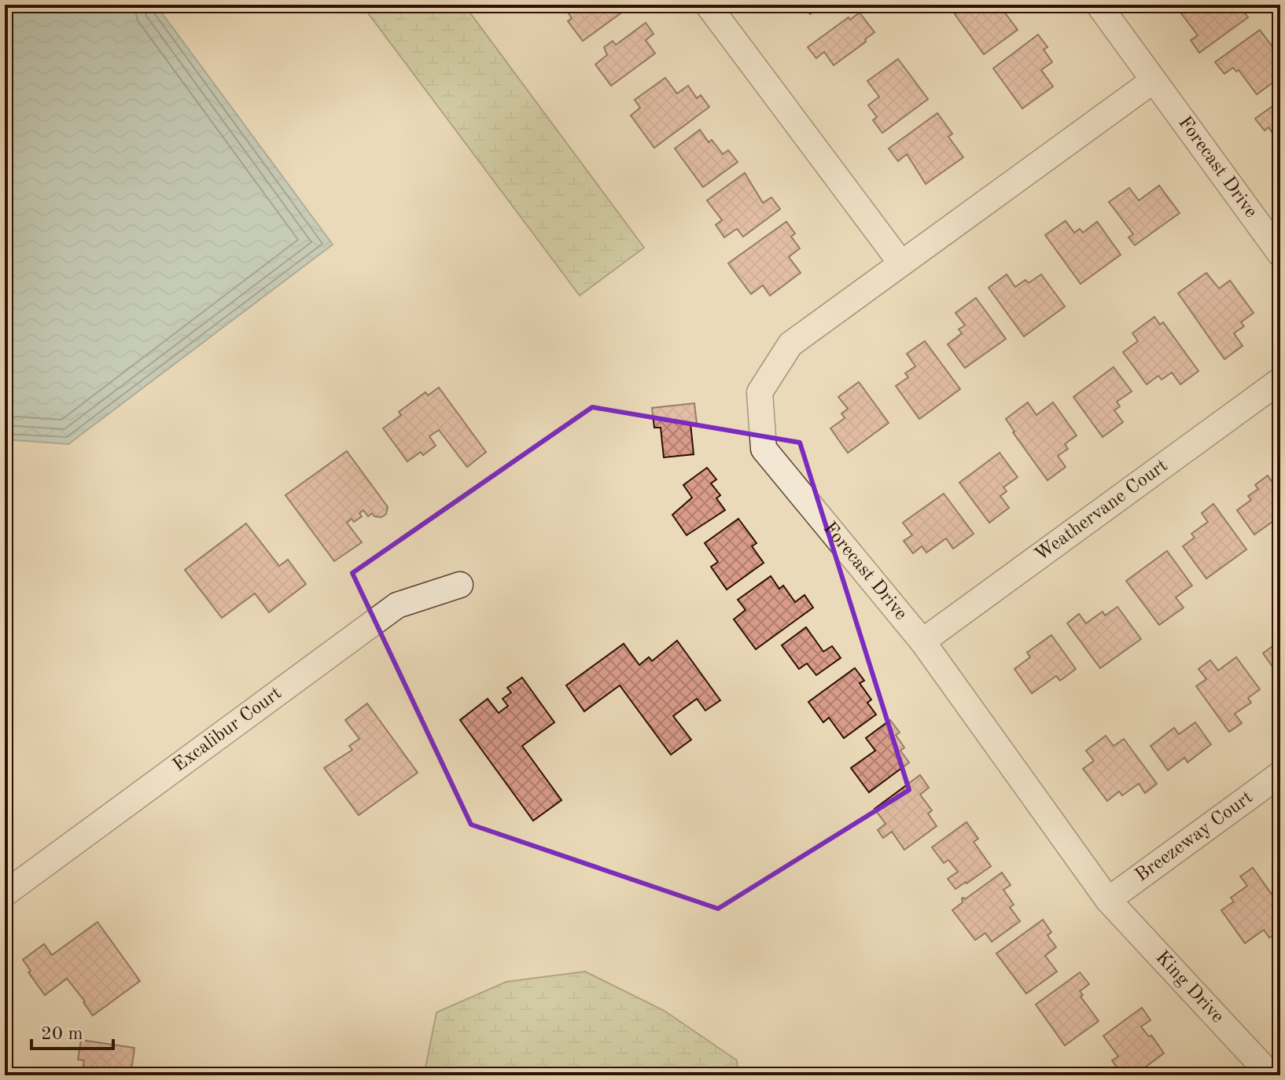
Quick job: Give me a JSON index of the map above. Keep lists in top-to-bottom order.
{
  "streets": {
    "street": [
      "Forecast Drive",
      "Weathervane Court",
      "Excalibur Court",
      "Breezeway Court",
      "King Drive"
    ]
  },
  "crossings": [
    ["Forecast Drive", "Weathervane Court"],
    ["Forecast Drive", "Breezeway Court"],
    ["Forecast Drive", "King Drive"],
    ["Breezeway Court", "King Drive"]
  ],
  "scale_bar": "20 m"
}
